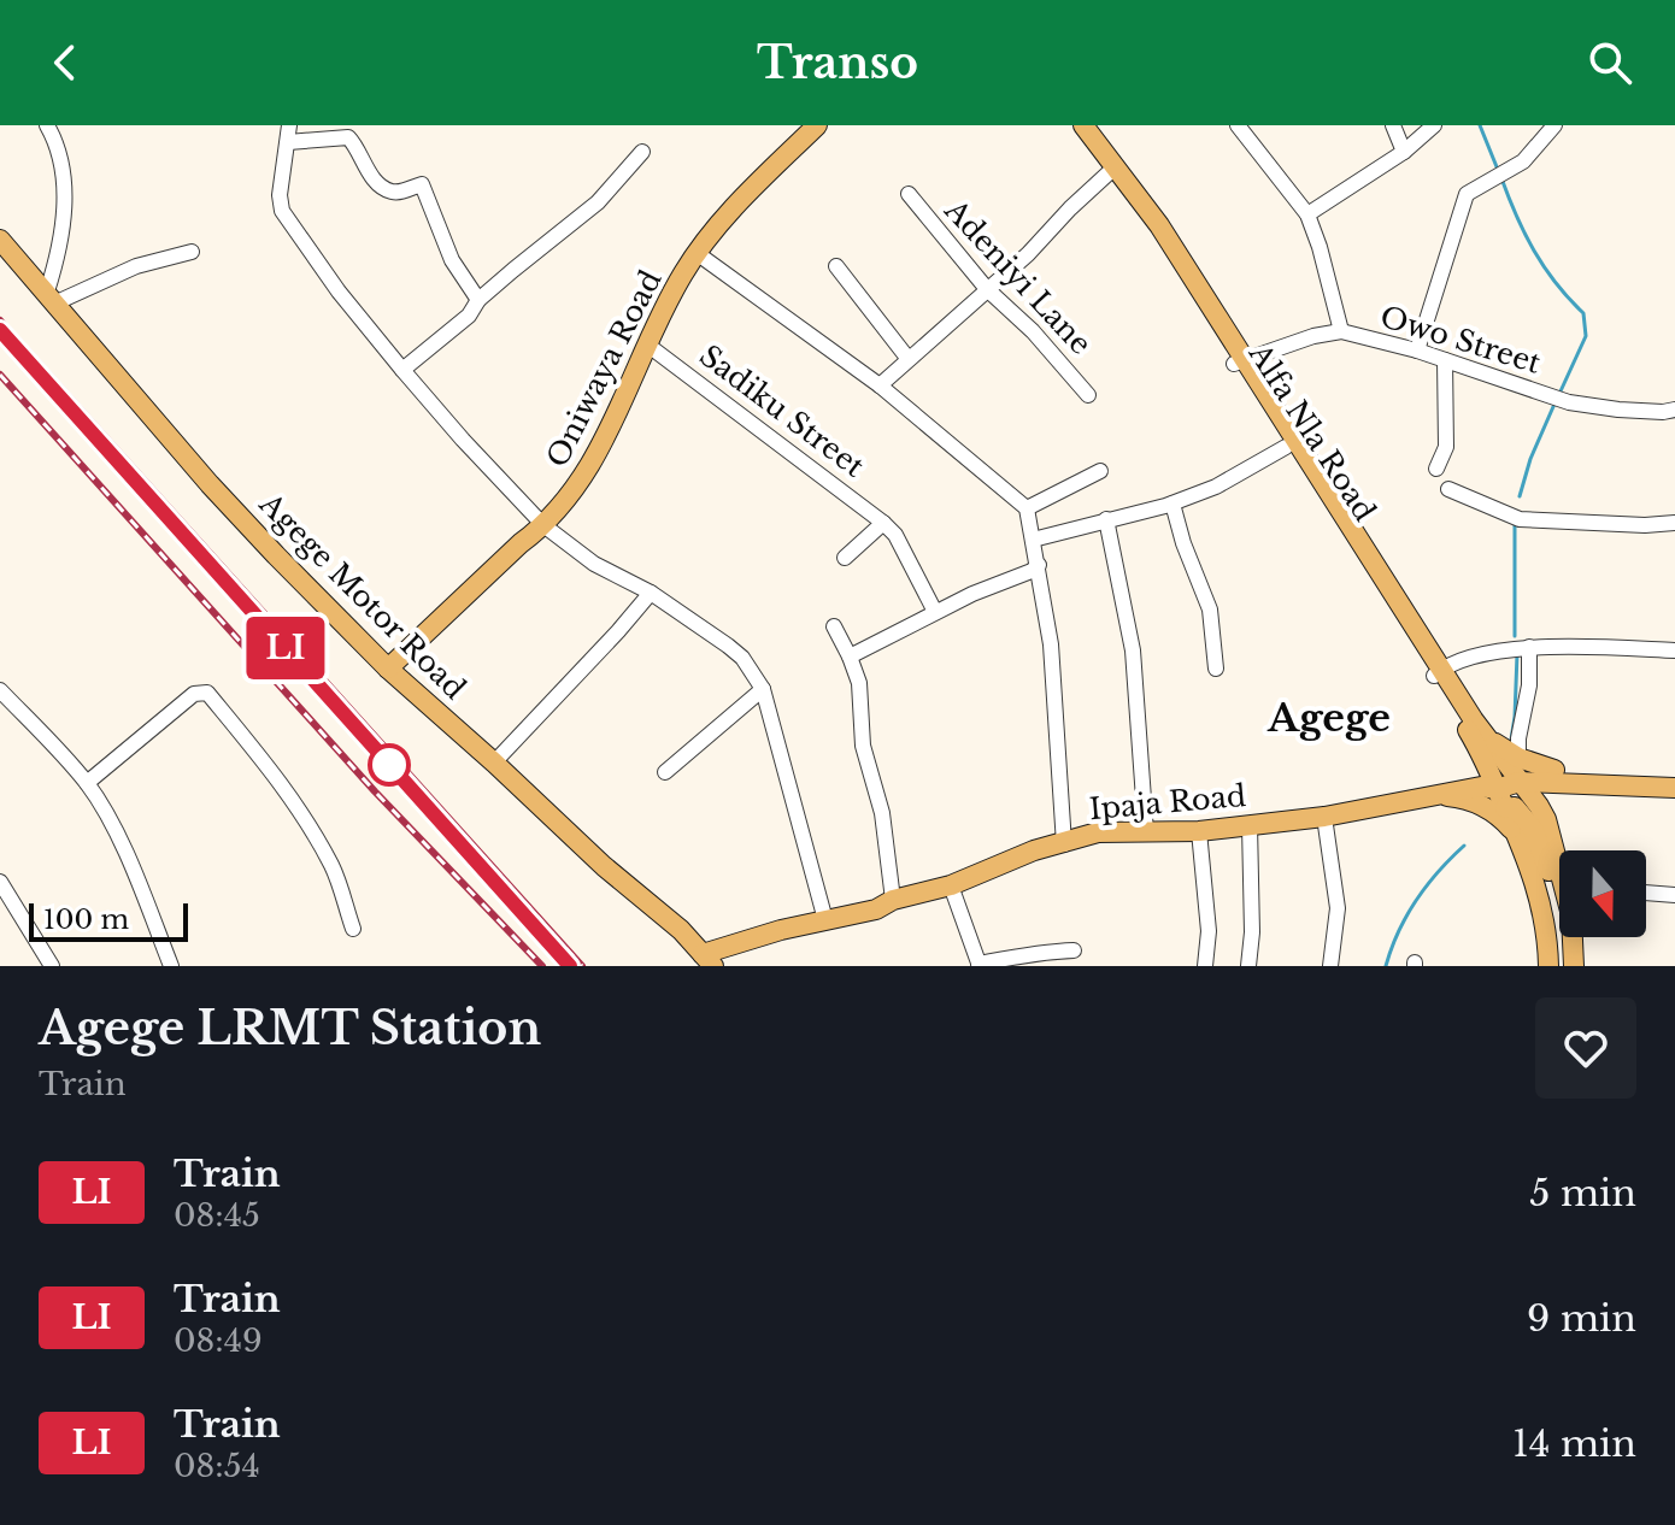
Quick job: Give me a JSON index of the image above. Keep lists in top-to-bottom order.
{
  "streets": {
    "main road": [
      "Oniwaya Road",
      "Alfa Nla Road",
      "Agege Motor Road",
      "Ipaja Road"
    ],
    "street": ["Adeniyi Lane", "Owo Street", "Sadiku Street"]
  },
  "crossings": [
    ["Owo Street", "Alfa Nla Road"],
    ["Oniwaya Road", "Sadiku Street"],
    ["Oniwaya Road", "Agege Motor Road"],
    ["Alfa Nla Road", "Ipaja Road"],
    ["Agege Motor Road", "Ipaja Road"]
  ],
  "districts": ["Agege"],
  "scale_bar": "100 m",
  "north": "bottom",
  "page": {
    "header": "Transo",
    "on_map": "LI",
    "scale": "100 m",
    "heading": ["Agege LRMT Station", "Train"],
    "list": [
      {
        "mark": "LI",
        "name": "Train",
        "note": "08:45",
        "value": "5 min"
      },
      {
        "mark": "LI",
        "name": "Train",
        "note": "08:49",
        "value": "9 min"
      },
      {
        "mark": "LI",
        "name": "Train",
        "note": "08:54",
        "value": "14 min"
      }
    ]
  }
}
